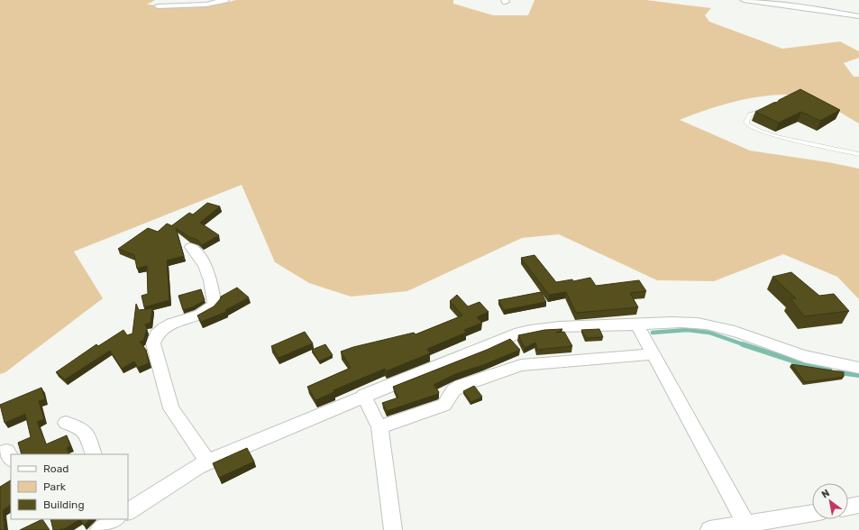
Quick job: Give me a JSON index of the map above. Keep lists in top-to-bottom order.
{
  "legend": ["Road", "Park", "Building"],
  "north": "top left"
}
